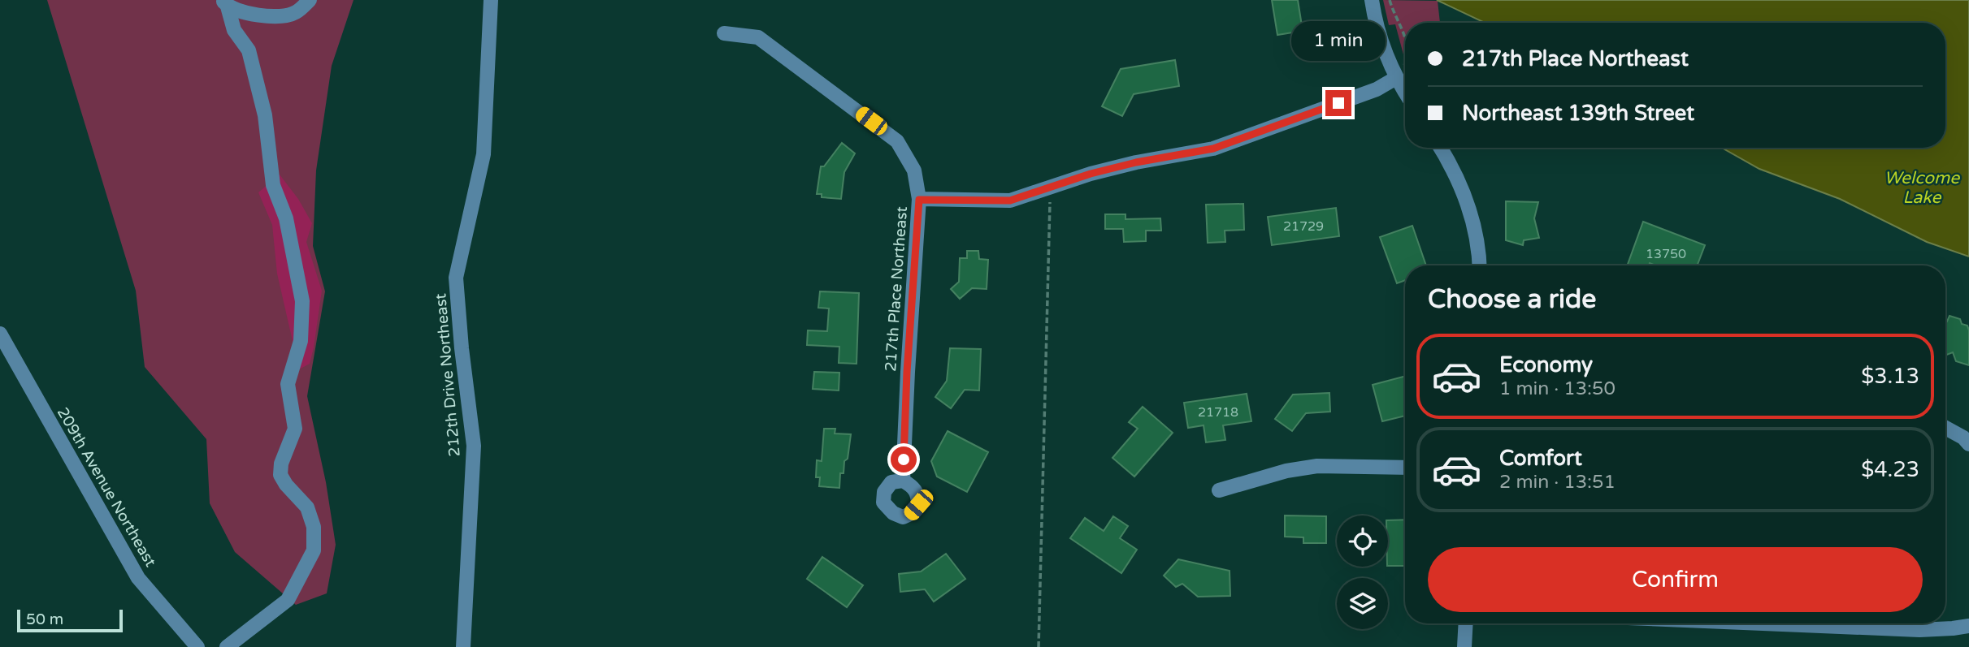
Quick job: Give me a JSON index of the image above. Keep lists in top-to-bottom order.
{
  "streets": {
    "street": ["217th Place Northeast", "212th Drive Northeast", "209th Avenue Northeast"]
  },
  "water": ["Welcome Lake"],
  "house_numbers": ["21729", "13750", "21718"],
  "scale_bar": "50 m",
  "page": {
    "bubble": "1 min",
    "banner": ["217th Place Northeast", "Northeast 139th Street"],
    "heading": "Choose a ride",
    "list": [
      {
        "name": "Economy",
        "note": "1 min · 13:50",
        "value": "$3.13"
      },
      {
        "name": "Comfort",
        "note": "2 min · 13:51",
        "value": "$4.23"
      }
    ],
    "buttons": "Confirm",
    "scale": "50 m"
  }
}
